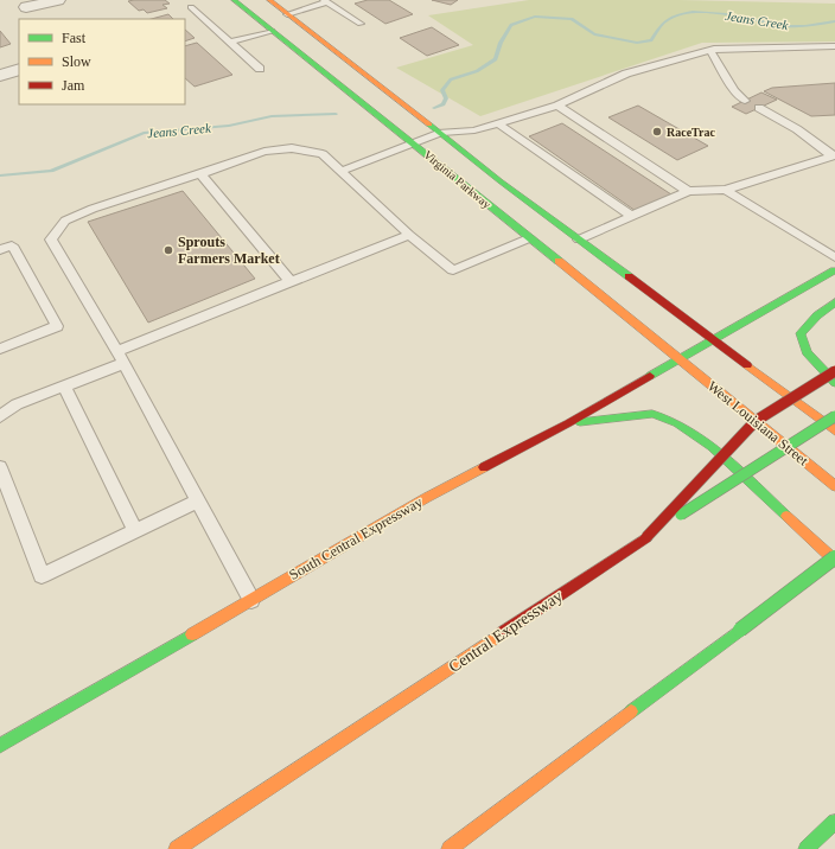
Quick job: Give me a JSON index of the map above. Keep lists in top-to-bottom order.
{
  "streets": {
    "main road": [
      "Virginia Parkway",
      "West Louisiana Street",
      "South Central Expressway",
      "Central Expressway"
    ]
  },
  "crossings": [
    ["Virginia Parkway", "West Louisiana Street"],
    ["Virginia Parkway", "South Central Expressway"],
    ["West Louisiana Street", "South Central Expressway"]
  ],
  "water": ["Jeans Creek"],
  "places": ["RaceTrac", "Sprouts Farmers Market"],
  "legend": ["Fast", "Slow", "Jam"]
}
